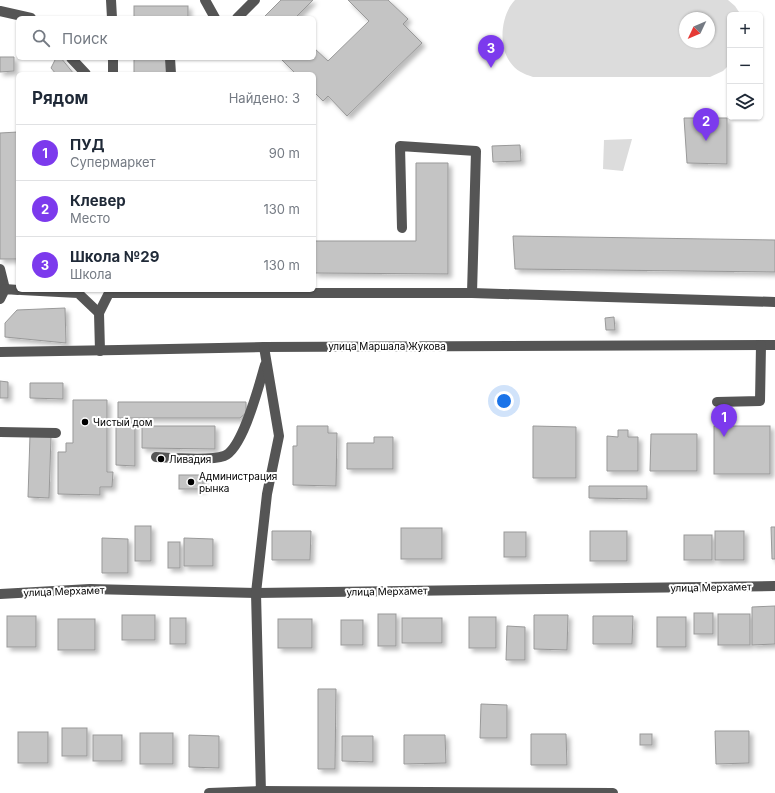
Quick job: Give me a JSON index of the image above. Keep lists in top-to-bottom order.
{
  "streets": {
    "street": ["улица Маршала Жукова", "улица Мерхамет"]
  },
  "places": ["Чистый дом", "Ливадия", "Администрация рынка"],
  "north": "bottom left",
  "page": {
    "map_buttons": ["+", "−"],
    "search": "Поиск",
    "pins": ["3", "2", "1"],
    "heading": ["Рядом", "Найдено: 3"],
    "list": [
      {
        "mark": "1",
        "name": "ПУД",
        "note": "Супермаркет",
        "value": "90 m"
      },
      {
        "mark": "2",
        "name": "Клевер",
        "note": "Место",
        "value": "130 m"
      },
      {
        "mark": "3",
        "name": "Школа №29",
        "note": "Школа",
        "value": "130 m"
      }
    ]
  }
}
